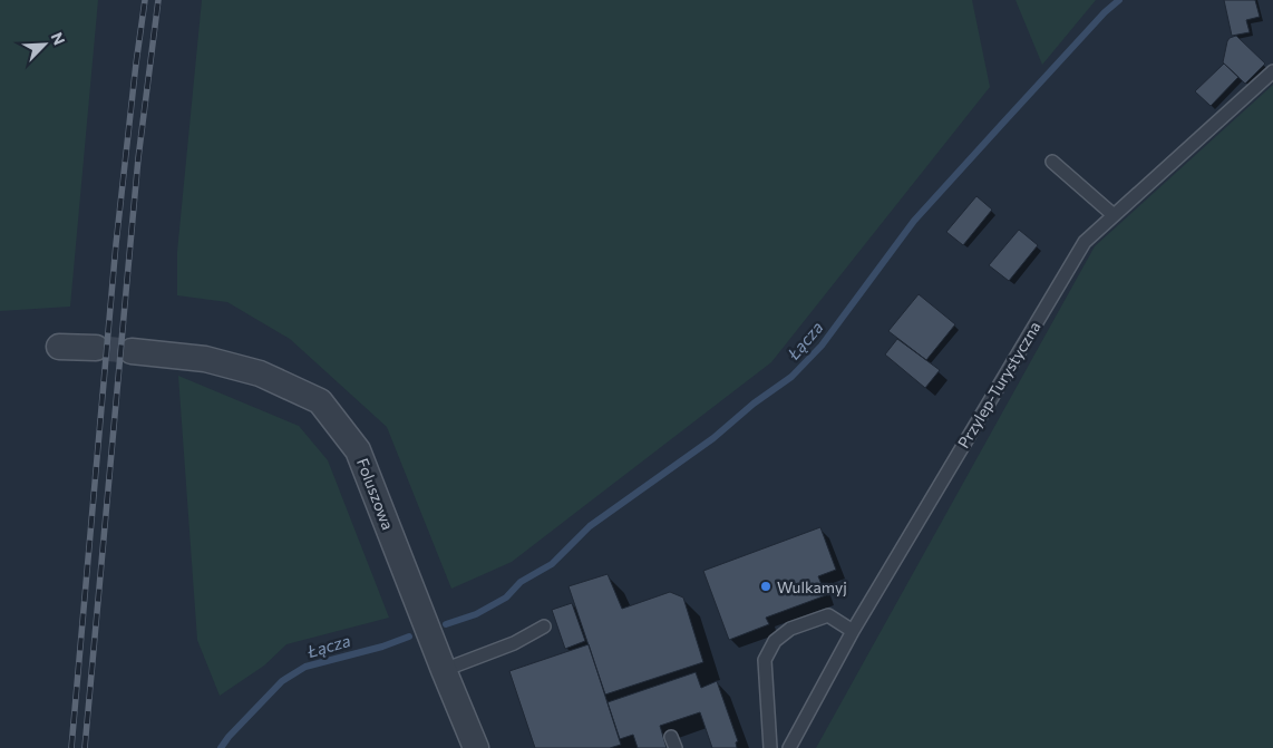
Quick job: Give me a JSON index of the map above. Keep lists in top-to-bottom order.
{
  "streets": {
    "street": ["Foluszowa"],
    "lane": ["Przylep-Turystyczna"]
  },
  "water": ["Łącza"],
  "places": ["Wulkamyj"],
  "north": "top right"
}
